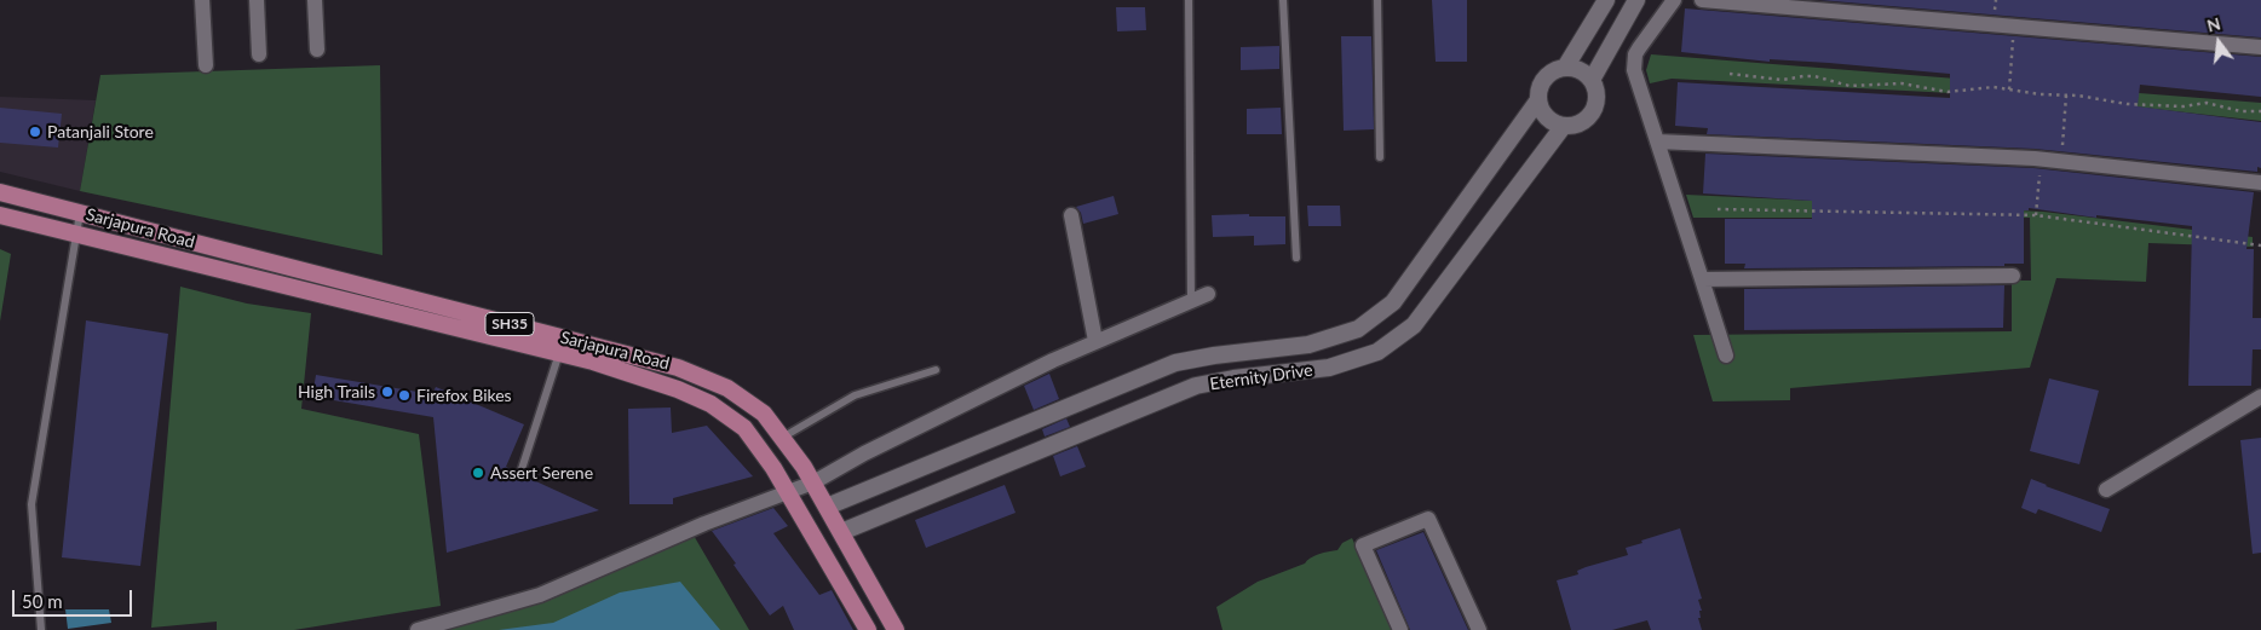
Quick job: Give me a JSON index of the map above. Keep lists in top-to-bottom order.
{
  "streets": {
    "main road": ["Sarjapura Road", "SH35"],
    "street": ["Eternity Drive"]
  },
  "crossings": [
    ["Sarjapura Road", "Eternity Drive"]
  ],
  "places": [
    "Patanjali Store",
    "High Trails",
    "Firefox Bikes",
    "Assert Serene"
  ],
  "scale_bar": "50 m",
  "north": "top"
}
